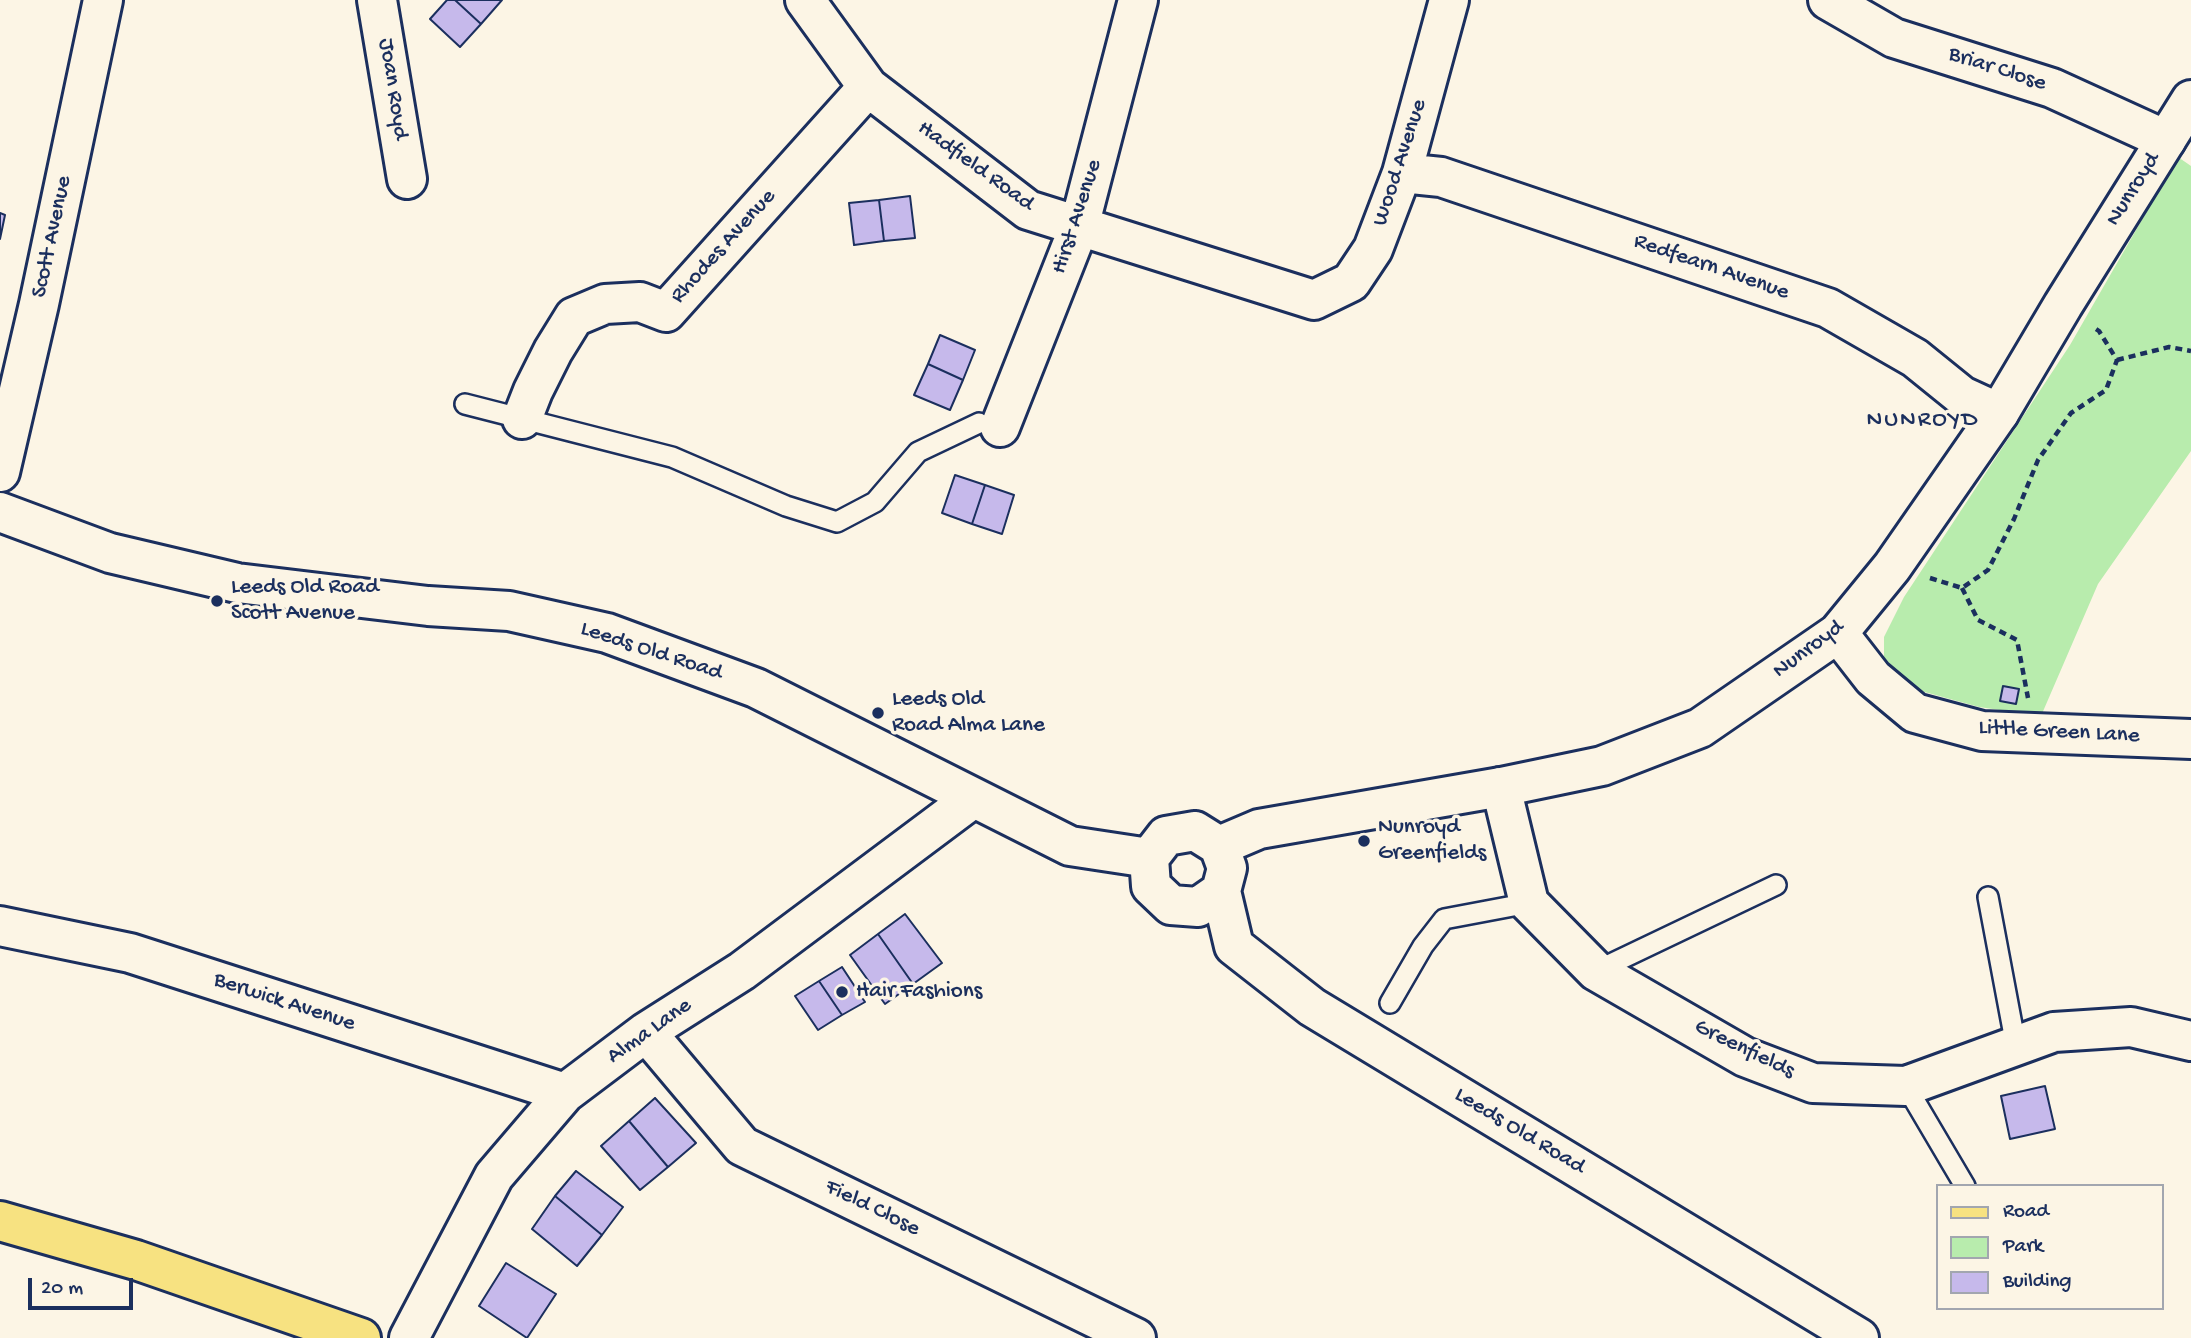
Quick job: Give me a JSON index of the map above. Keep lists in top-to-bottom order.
{
  "streets": {
    "street": [
      "Briar Close",
      "Joan Royd",
      "Wood Avenue",
      "Hadfield Road",
      "Nunroyd",
      "Hirst Avenue",
      "Scott Avenue",
      "Rhodes Avenue",
      "Redfearn Avenue",
      "Leeds Old Road",
      "Little Green Lane",
      "Berwick Avenue",
      "Alma Lane",
      "Greenfields",
      "Field Close"
    ]
  },
  "crossings": [
    ["Briar Close", "Nunroyd"],
    ["Wood Avenue", "Hadfield Road"],
    ["Wood Avenue", "Redfearn Avenue"],
    ["Hadfield Road", "Hirst Avenue"],
    ["Hadfield Road", "Rhodes Avenue"],
    ["Nunroyd", "Redfearn Avenue"],
    ["Nunroyd", "Leeds Old Road"],
    ["Nunroyd", "Little Green Lane"],
    ["Leeds Old Road", "Alma Lane"],
    ["Berwick Avenue", "Alma Lane"],
    ["Alma Lane", "Field Close"]
  ],
  "districts": ["NUNROYD"],
  "places": [
    "Leeds Old Road Scott Avenue",
    "Leeds Old Road Alma Lane",
    "Nunroyd Greenfields",
    "Hair Fashions"
  ],
  "legend": ["Road", "Park", "Building"],
  "scale_bar": "20 m"
}
